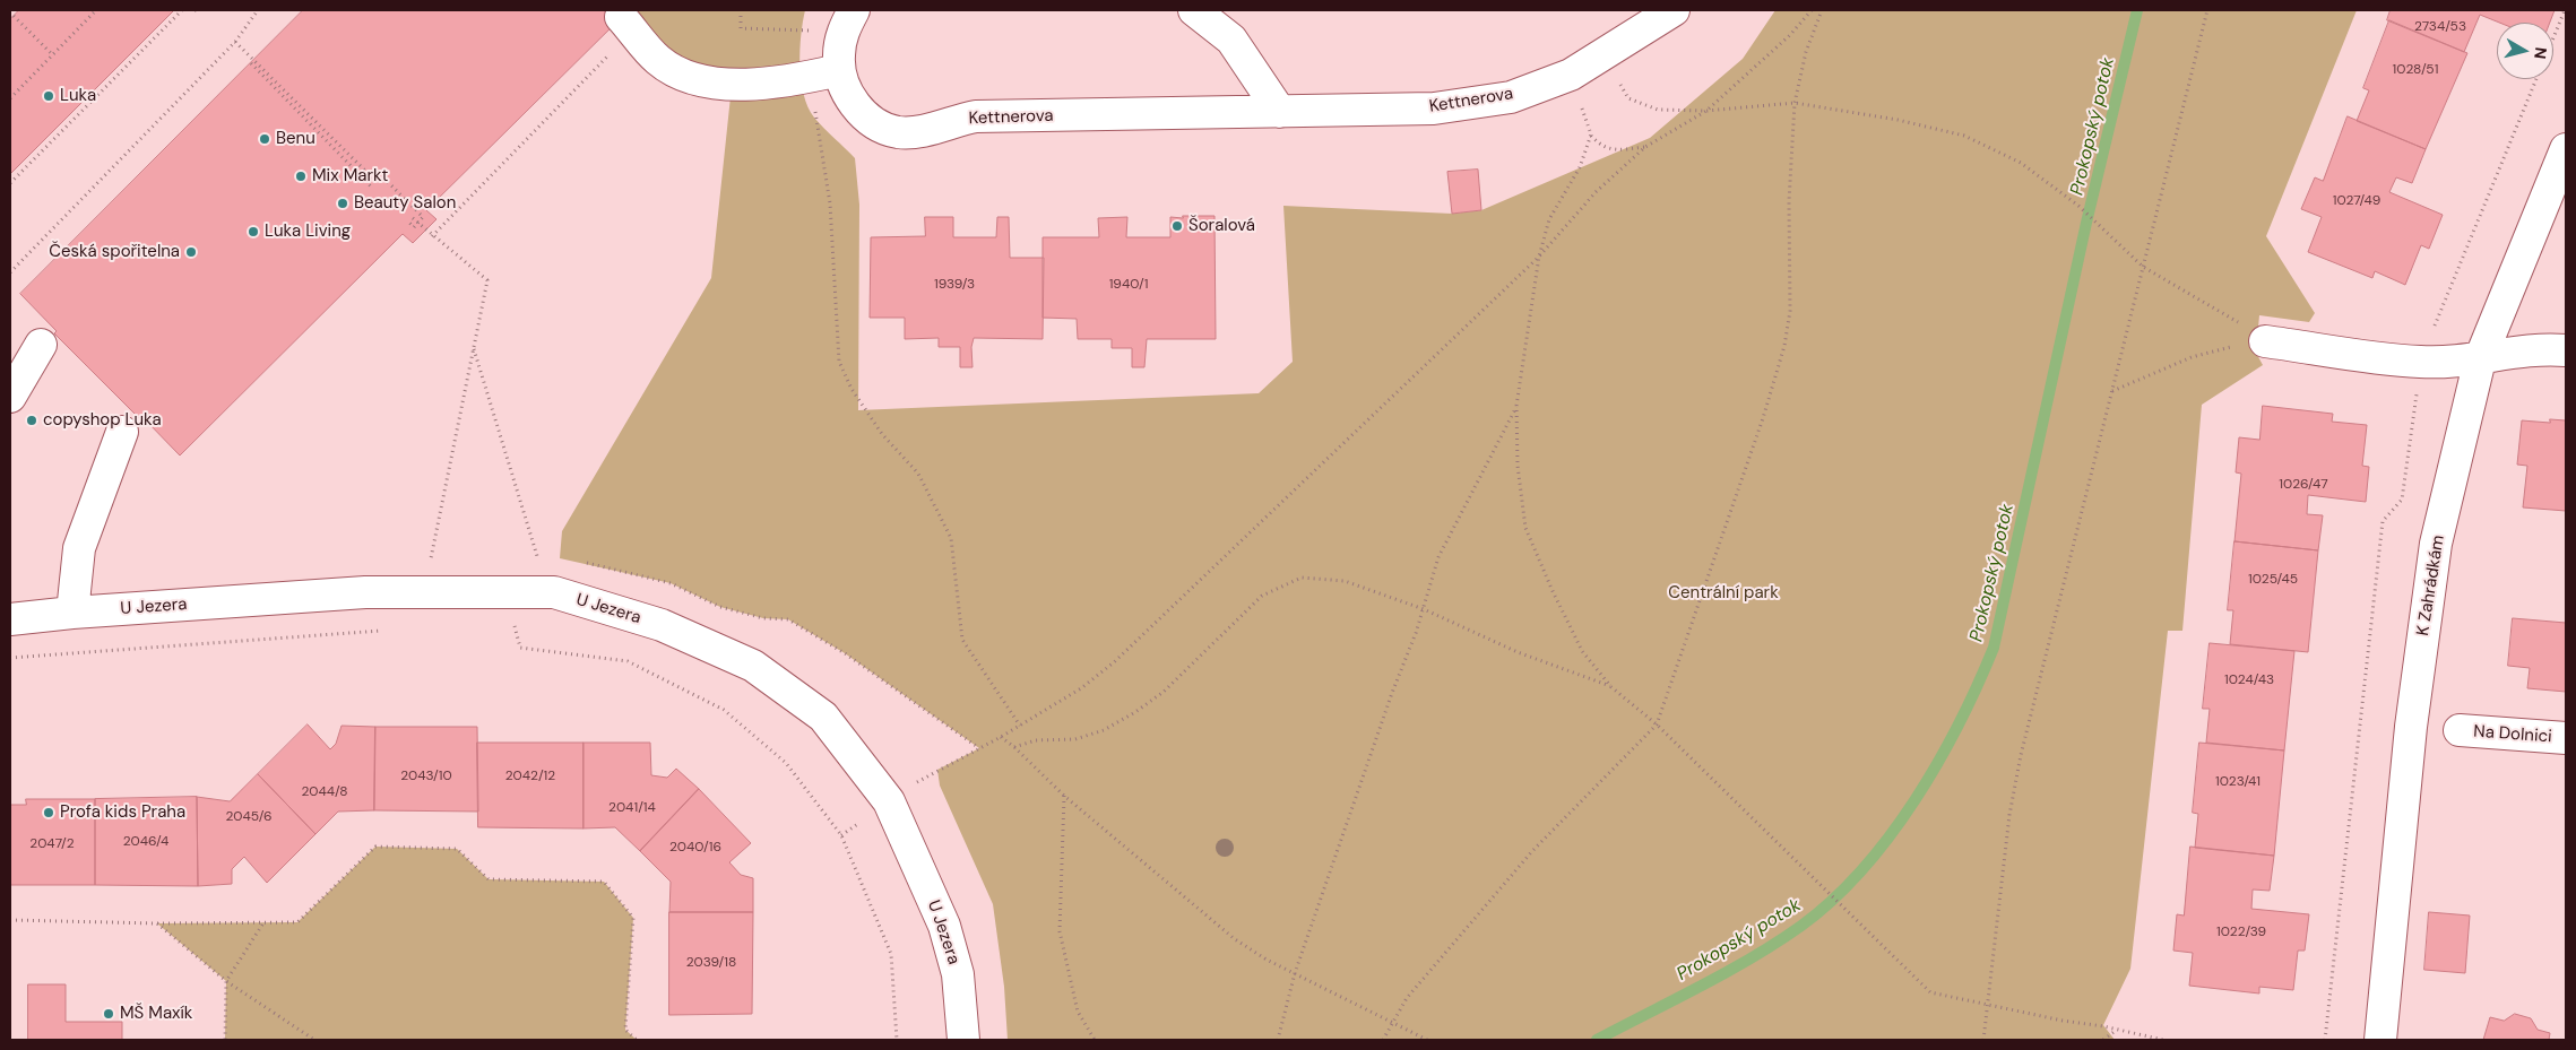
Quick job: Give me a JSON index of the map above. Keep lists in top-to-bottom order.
{
  "streets": {
    "street": [
      "Kettnerova",
      "K Zahrádkám",
      "U Jezera",
      "Na Dolnici"
    ]
  },
  "water": ["Prokopský potok"],
  "parks": ["Centrální park"],
  "places": [
    "Luka",
    "Benu",
    "Mix Markt",
    "Beauty Salon",
    "Šoralová",
    "Luka Living",
    "Česká spořitelna",
    "copyshop Luka",
    "Profa kids Praha",
    "MŠ Maxík"
  ],
  "house_numbers": [
    "2734/53",
    "1028/51",
    "1027/49",
    "1939/3",
    "1940/1",
    "1026/47",
    "1025/45",
    "1024/43",
    "2043/10",
    "2042/12",
    "1023/41",
    "2044/8",
    "2041/14",
    "2045/6",
    "2046/4",
    "2047/2",
    "2040/16",
    "1022/39",
    "2039/18"
  ],
  "north": "right"
}
